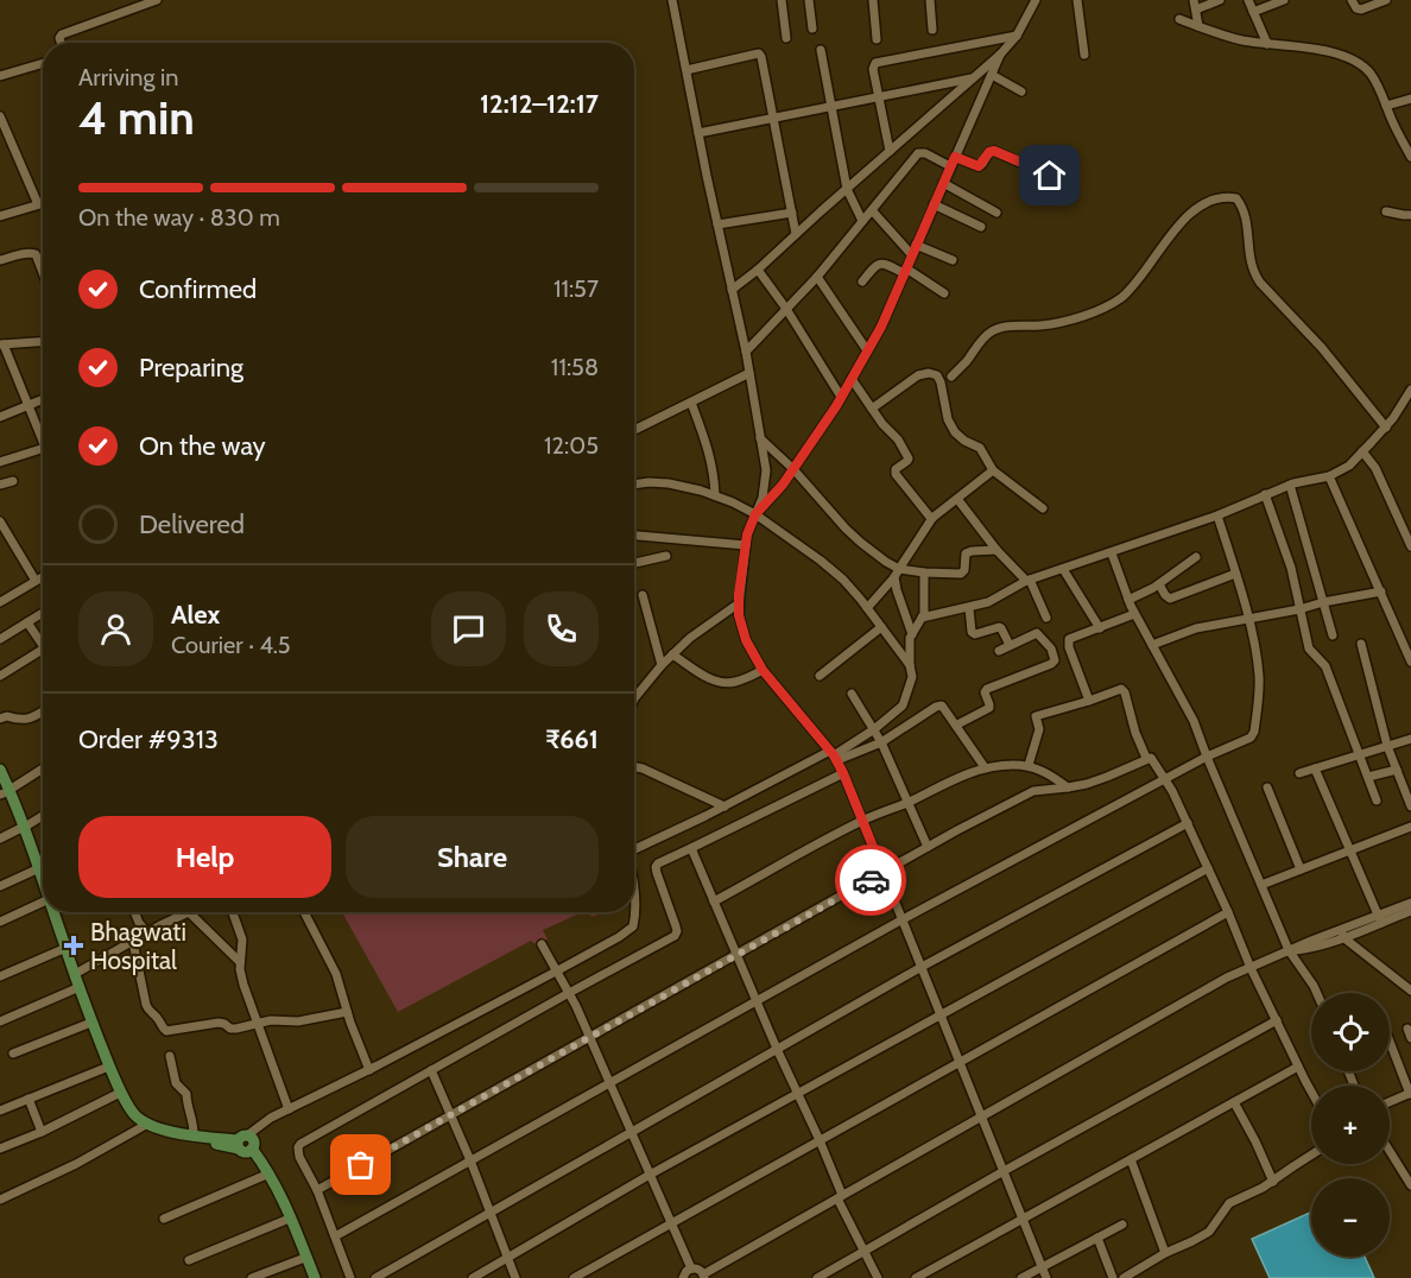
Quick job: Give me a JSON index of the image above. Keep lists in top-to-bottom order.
{
  "places": {
    "health": ["Bhagwati Hospital"]
  },
  "page": {
    "heading": ["4 min", "Arriving in", "12:12–12:17"],
    "panel": [
      "Alex",
      "Courier · 4.5",
      "Order #9313",
      "₹661"
    ],
    "bar": "On the way · 830 m",
    "list": [
      ["Confirmed", "11:57"],
      ["Preparing", "11:58"],
      ["On the way", "12:05"],
      "Delivered"
    ],
    "buttons": ["Help", "Share"],
    "map_buttons": ["+", "−"]
  }
}
